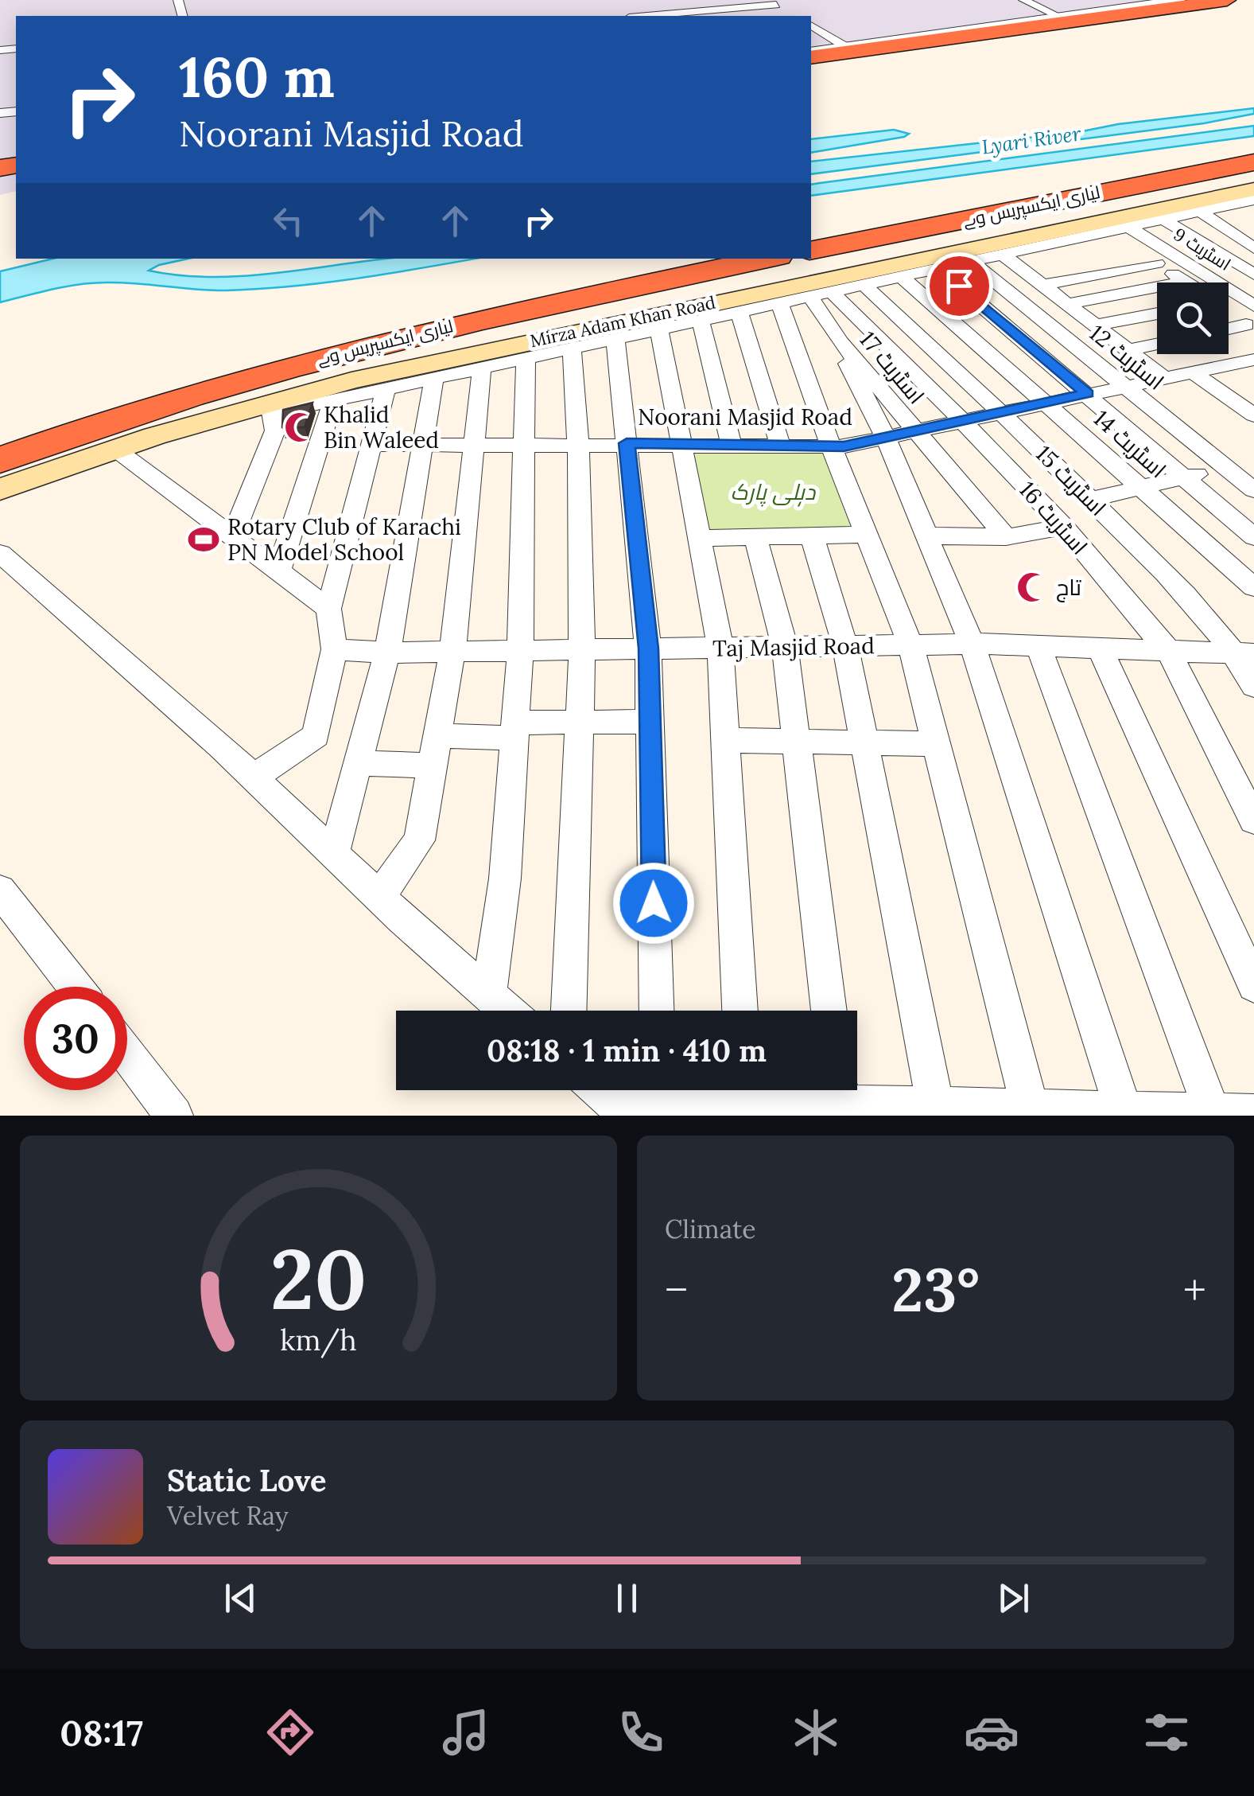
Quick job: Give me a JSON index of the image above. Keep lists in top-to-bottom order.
{
  "streets": {
    "highway": ["لیاری ایکسپریس وے"],
    "main road": ["Mirza Adam Khan Road"],
    "street": [
      "اسٹریٹ 9",
      "اسٹریٹ 12",
      "اسٹریٹ 17",
      "Noorani Masjid Road",
      "اسٹریٹ 14",
      "اسٹریٹ 15",
      "اسٹریٹ 16",
      "Taj Masjid Road"
    ]
  },
  "crossings": [
    ["اسٹریٹ 12", "Noorani Masjid Road"],
    ["اسٹریٹ 17", "Noorani Masjid Road"],
    ["اسٹریٹ 17", "اسٹریٹ 16"],
    ["Noorani Masjid Road", "اسٹریٹ 14"],
    ["Noorani Masjid Road", "اسٹریٹ 15"],
    ["Noorani Masjid Road", "اسٹریٹ 16"],
    ["اسٹریٹ 15", "Taj Masjid Road"],
    ["اسٹریٹ 16", "Taj Masjid Road"]
  ],
  "water": ["Lyari River"],
  "parks": ["دہلی پارک"],
  "places": {
    "mosque": ["Khalid Bin Waleed", "تاج"],
    "sports": ["Rotary Club of Karachi PN Model School"]
  },
  "page": {
    "turn": ["160 m", "Noorani Masjid Road"],
    "limit": "30",
    "trip": "08:18 · 1 min · 410 m",
    "tile": "Climate",
    "heat": ["−", "23°", "+"],
    "song": ["Static Love", "Velvet Ray"],
    "tabs": "08:17",
    "gauge": ["20", "km/h"]
  }
}
